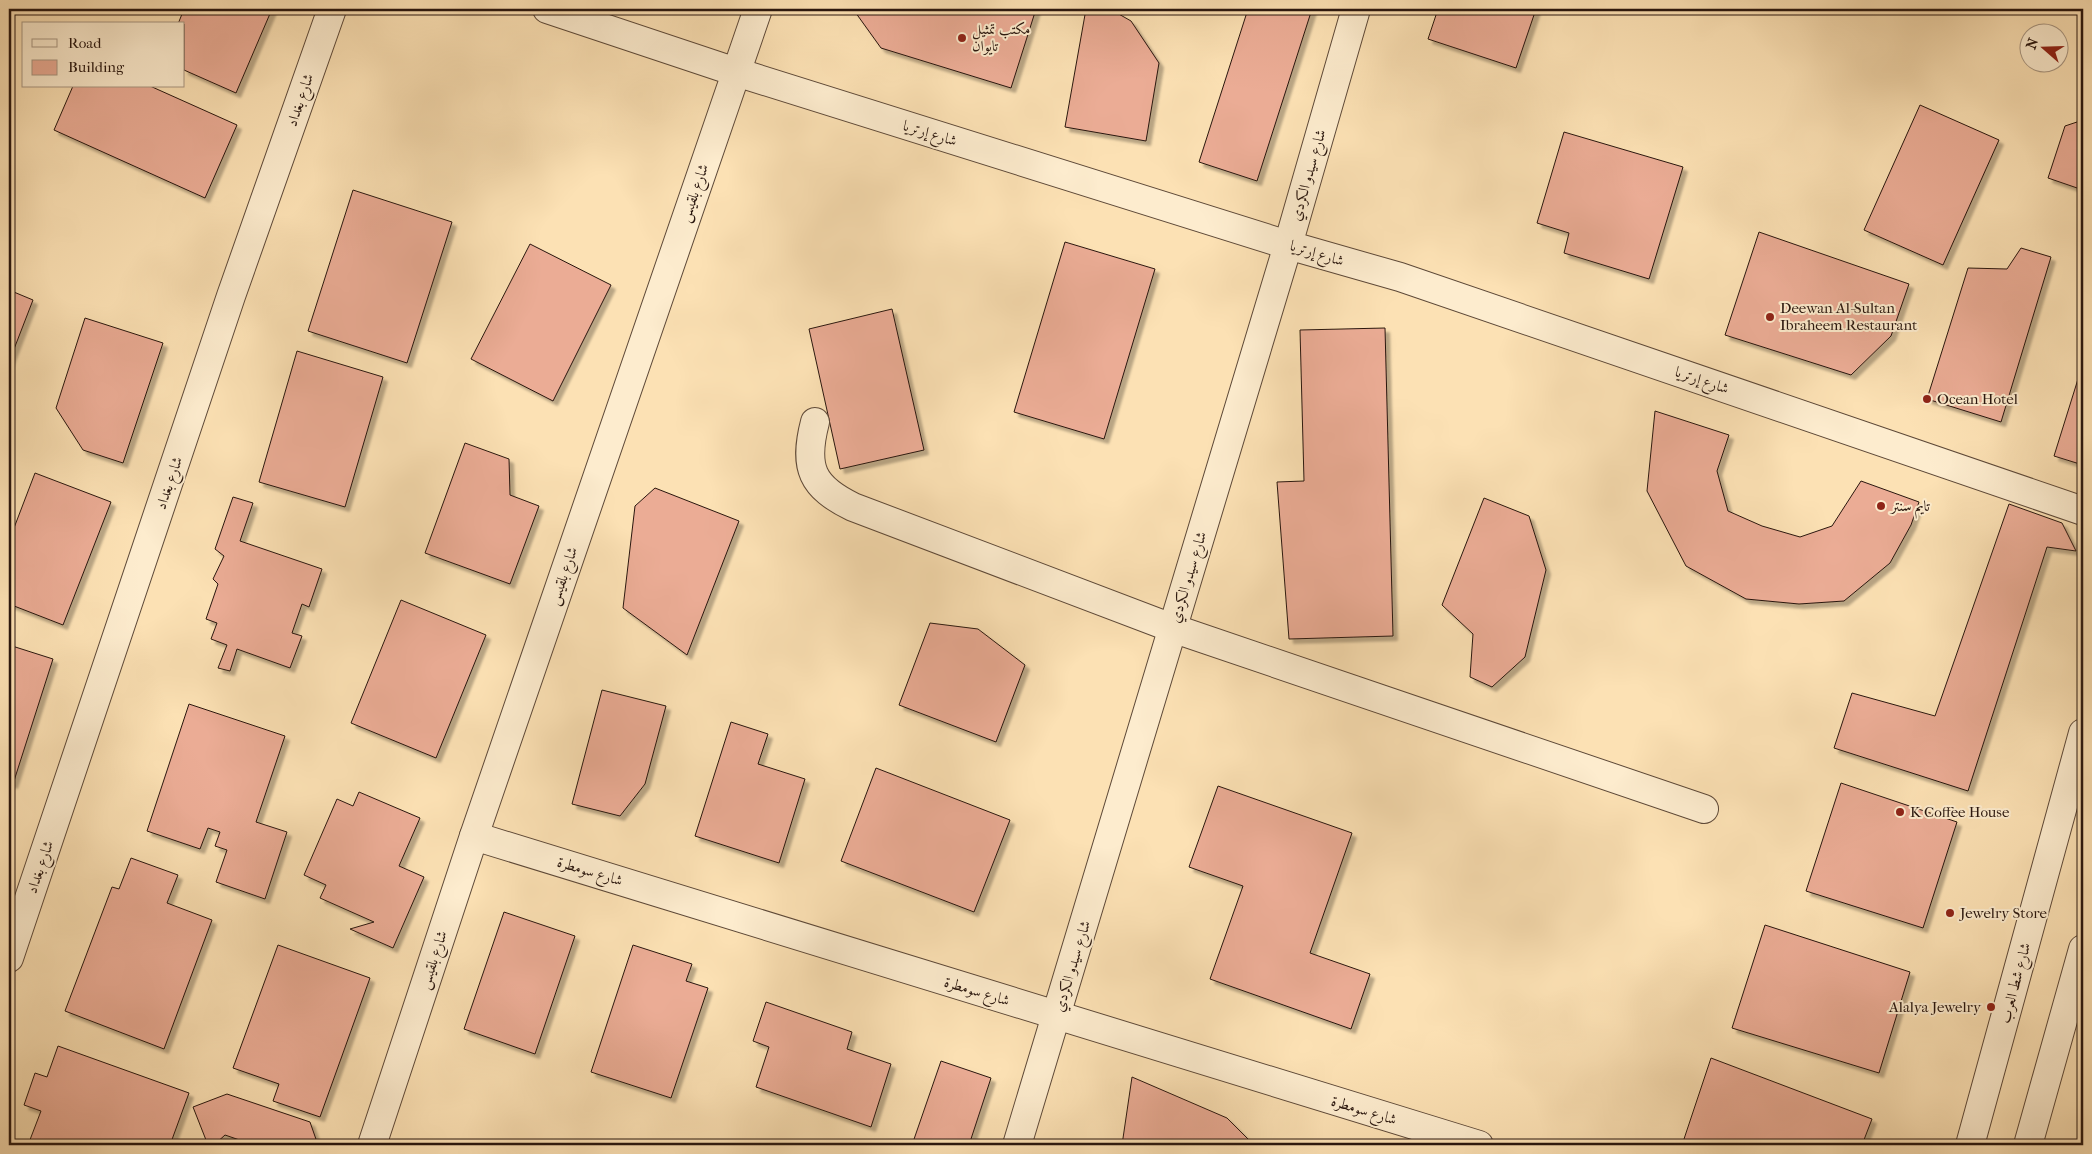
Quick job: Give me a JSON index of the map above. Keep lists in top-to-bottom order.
{
  "streets": {
    "street": [
      "شارع بغداد",
      "شارع إرتريا",
      "شارع سيدو الكردي",
      "شارع بلقيس",
      "شارع سومطرة",
      "شارع شط العرب"
    ]
  },
  "crossings": [
    ["شارع إرتريا", "شارع سيدو الكردي"],
    ["شارع إرتريا", "شارع بلقيس"],
    ["شارع سيدو الكردي", "شارع سومطرة"],
    ["شارع بلقيس", "شارع سومطرة"]
  ],
  "places": [
    "مكتب تمثيل تايوان",
    "Deewan Al-Sultan Ibraheem Restaurant",
    "Ocean Hotel",
    "تايم سنتر",
    "K Coffee House",
    "Jewelry Store",
    "Alalya Jewelry"
  ],
  "legend": ["Road", "Building"],
  "north": "left"
}
